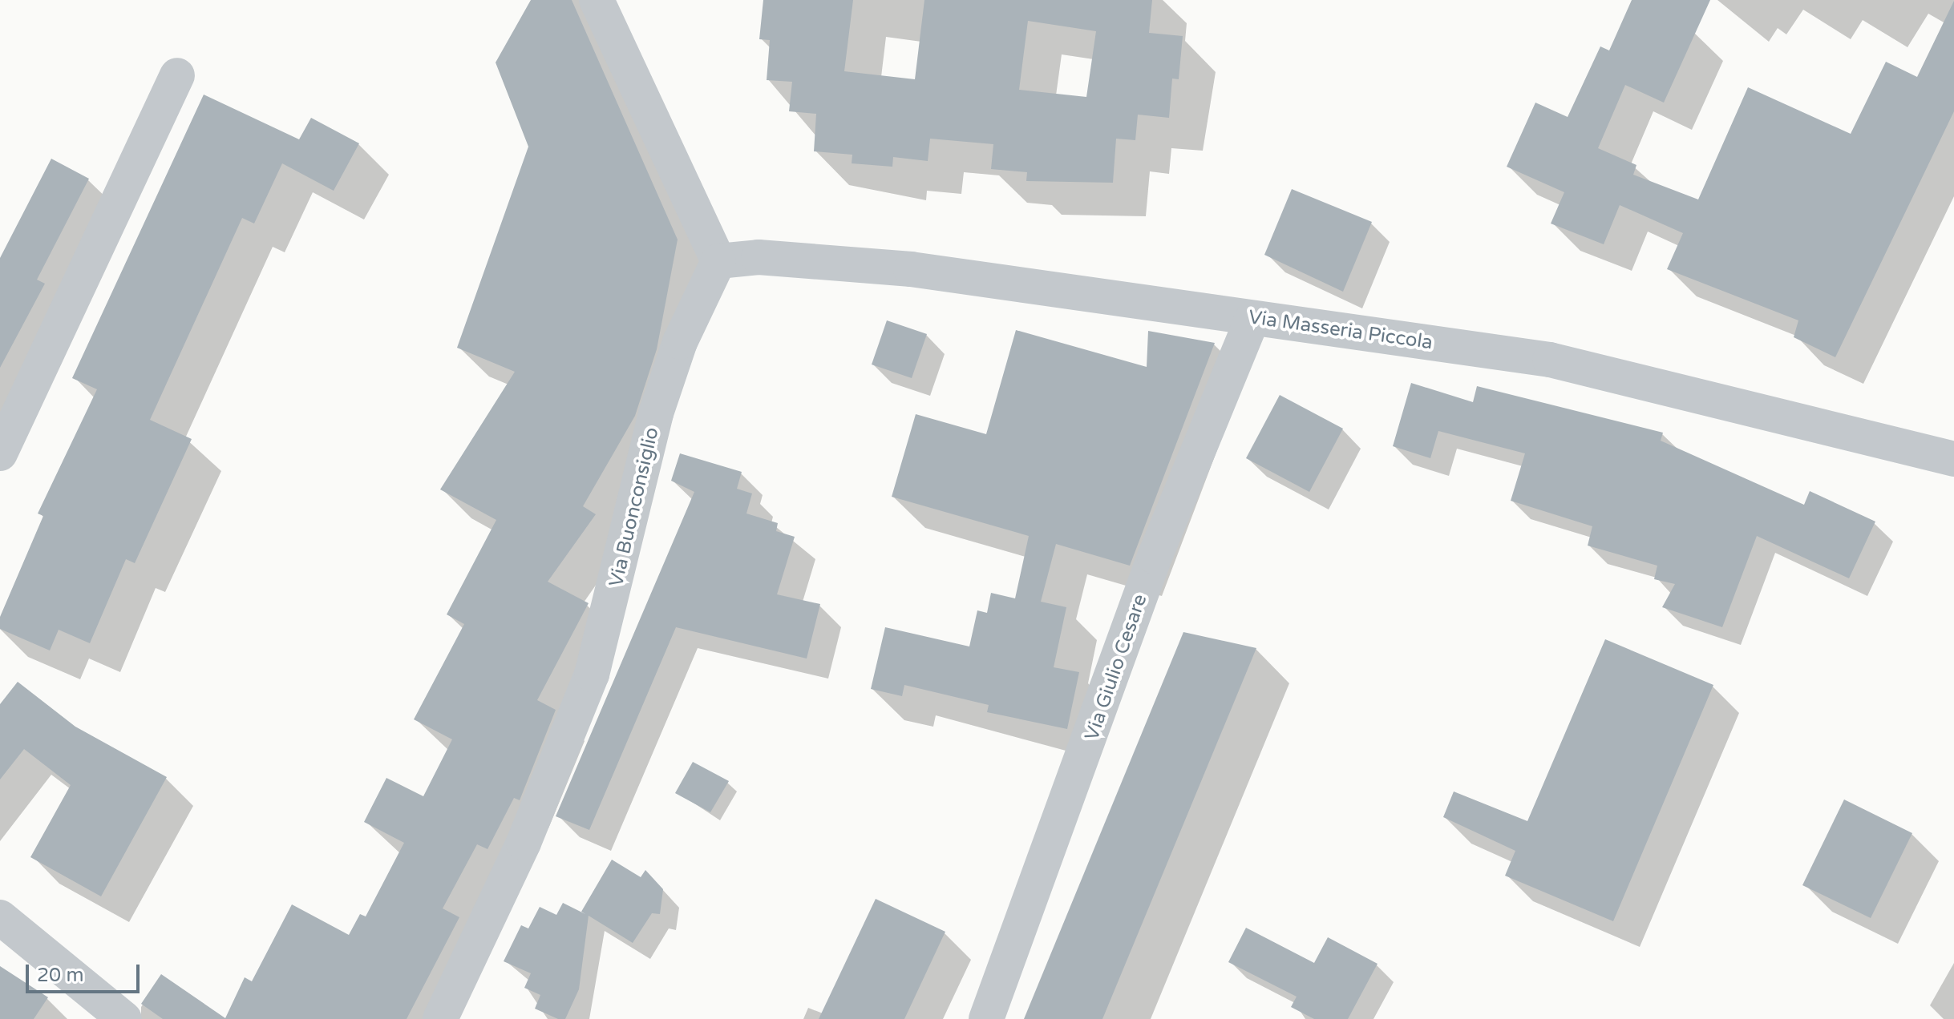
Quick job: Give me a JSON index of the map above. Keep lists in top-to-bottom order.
{
  "streets": {
    "street": ["Via Masseria Piccola", "Via Buonconsiglio", "Via Giulio Cesare"]
  },
  "crossings": [
    ["Via Masseria Piccola", "Via Buonconsiglio"],
    ["Via Masseria Piccola", "Via Giulio Cesare"]
  ],
  "scale_bar": "20 m"
}
